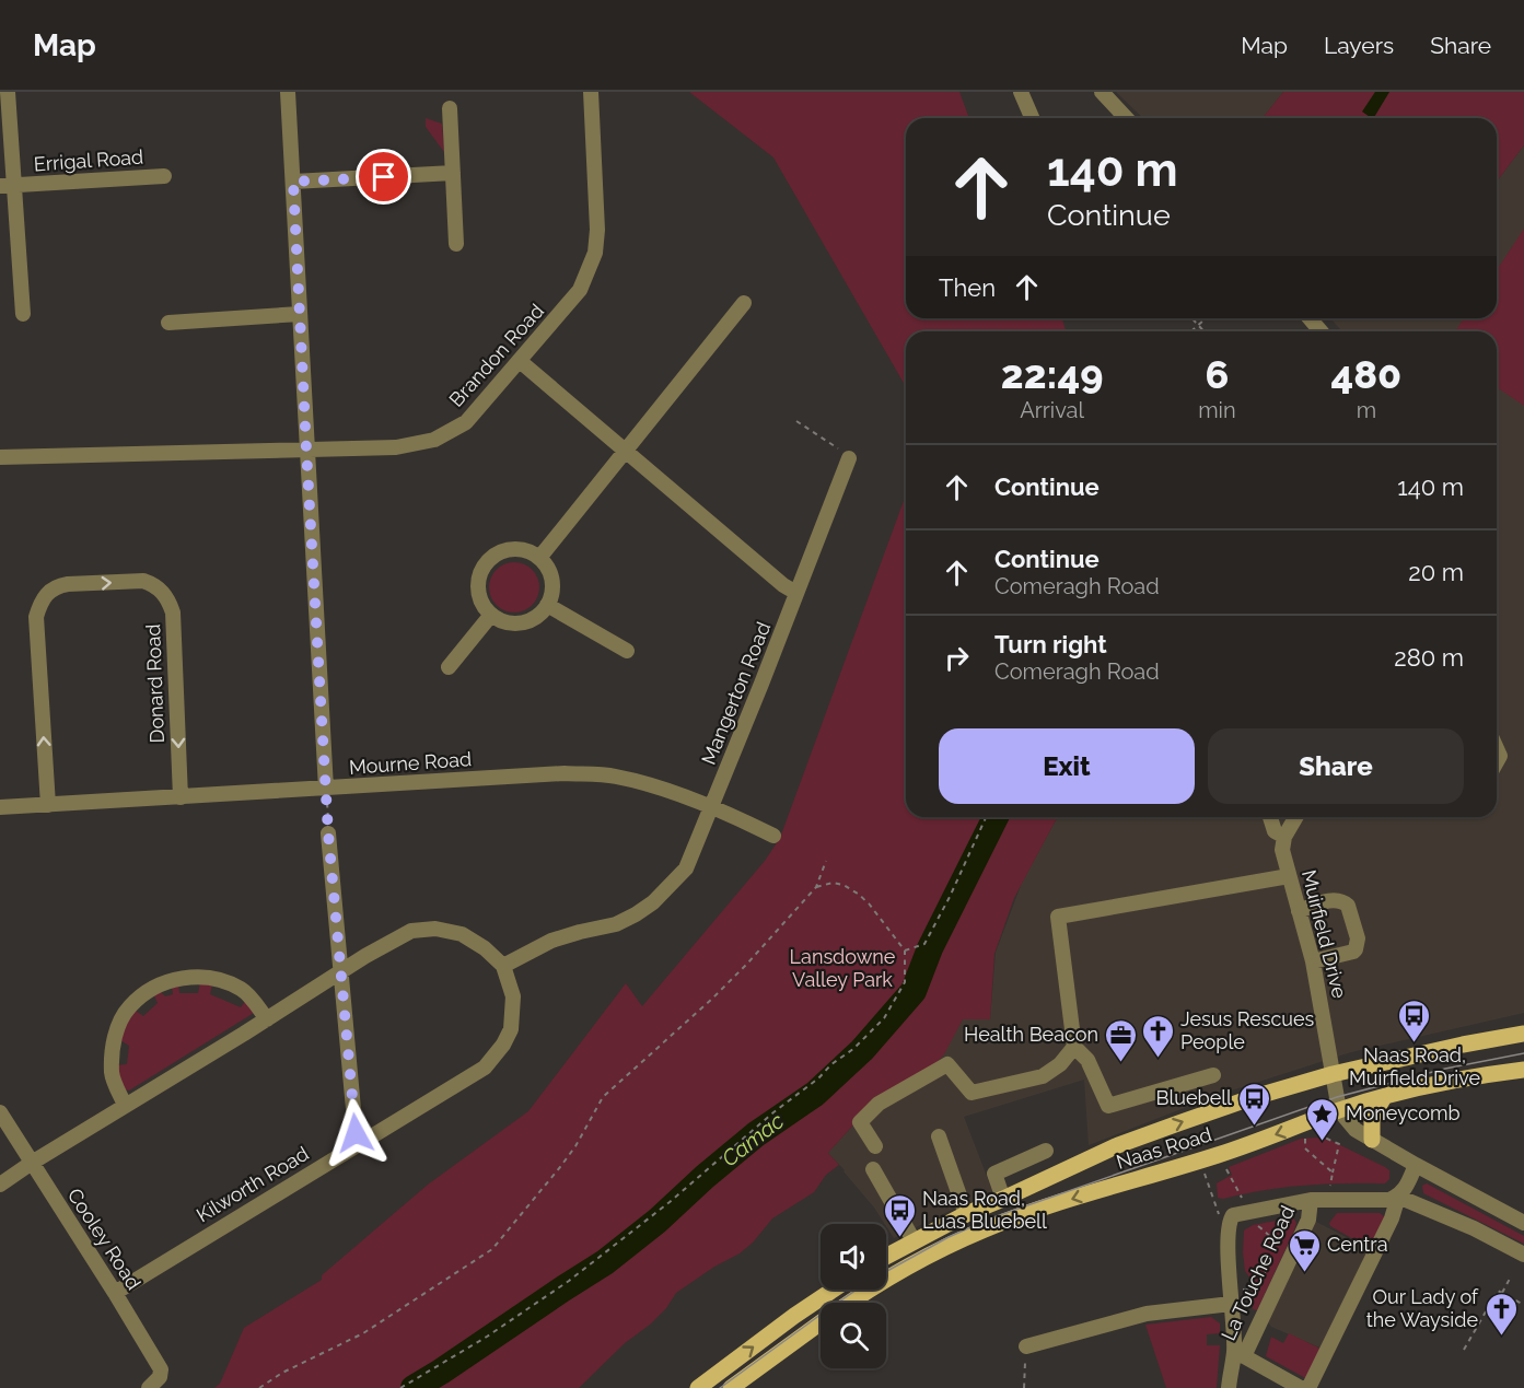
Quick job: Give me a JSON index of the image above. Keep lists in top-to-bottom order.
{
  "streets": {
    "main road": ["Naas Road"],
    "street": [
      "Errigal Road",
      "Brandon Road",
      "Donard Road",
      "Mangerton Road",
      "Mourne Road",
      "Muirfield Drive",
      "Kilworth Road",
      "Cooley Road",
      "La Touche Road"
    ]
  },
  "crossings": [
    ["Donard Road", "Mourne Road"],
    ["Mangerton Road", "Mourne Road"],
    ["Muirfield Drive", "Naas Road"],
    ["Kilworth Road", "Cooley Road"]
  ],
  "water": ["Camac"],
  "parks": ["Lansdowne Valley Park"],
  "places": {
    "bus stop": ["Naas Road, Muirfield Drive", "Bluebell", "Naas Road, Luas Bluebell"],
    "church": ["Jesus Rescues People", "Our Lady of the Wayside"],
    "office": ["Health Beacon"],
    "place": ["Moneycomb"],
    "supermarket": ["Centra"]
  },
  "page": {
    "header": "Map",
    "nav": ["Map", "Layers", "Share"],
    "turn": ["140 m", "Continue"],
    "then": "Then",
    "eta": [
      "22:49",
      "Arrival",
      "6",
      "min",
      "480",
      "m"
    ],
    "list": [
      {
        "name": "Continue",
        "value": "140 m"
      },
      {
        "name": "Continue",
        "note": "Comeragh Road",
        "value": "20 m"
      },
      {
        "name": "Turn right",
        "note": "Comeragh Road",
        "value": "280 m"
      }
    ],
    "buttons": ["Exit", "Share"]
  }
}
